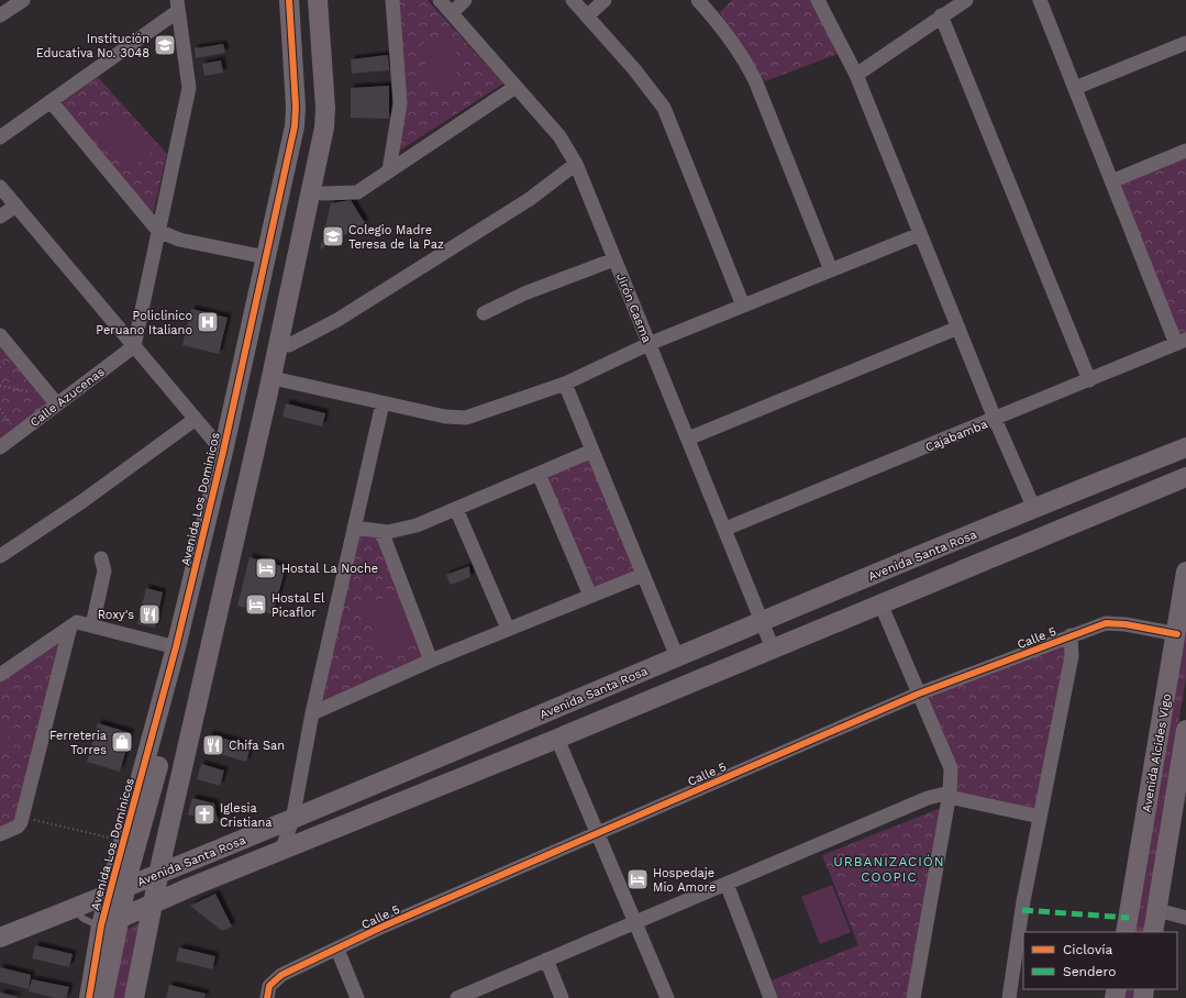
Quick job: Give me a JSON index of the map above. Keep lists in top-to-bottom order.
{
  "streets": {
    "main road": ["Avenida Los Dominicos", "Avenida Santa Rosa", "Avenida Alcides Vigo"],
    "street": [
      "Jirón Casma",
      "Calle Azucenas",
      "Cajabamba",
      "Calle 5"
    ]
  },
  "crossings": [
    ["Jirón Casma", "Cajabamba"],
    ["Jirón Casma", "Avenida Santa Rosa"],
    ["Avenida Los Dominicos", "Avenida Santa Rosa"],
    ["Calle 5", "Avenida Alcides Vigo"]
  ],
  "districts": ["URBANIZACIÓN COOPIC"],
  "places": {
    "school or university": ["Institución Educativa No. 3048", "Colegio Madre Teresa de la Paz"],
    "hospital": ["Policlinico Peruano Italiano"],
    "hotel": ["Hostal La Noche", "Hostal El Picaflor", "Hospedaje Mio Amore"],
    "restaurant": ["Roxy's", "Chifa San"],
    "shop": ["Ferretería Torres"],
    "church": ["Iglesia Cristiana"]
  },
  "legend": ["Ciclovía", "Sendero"]
}
